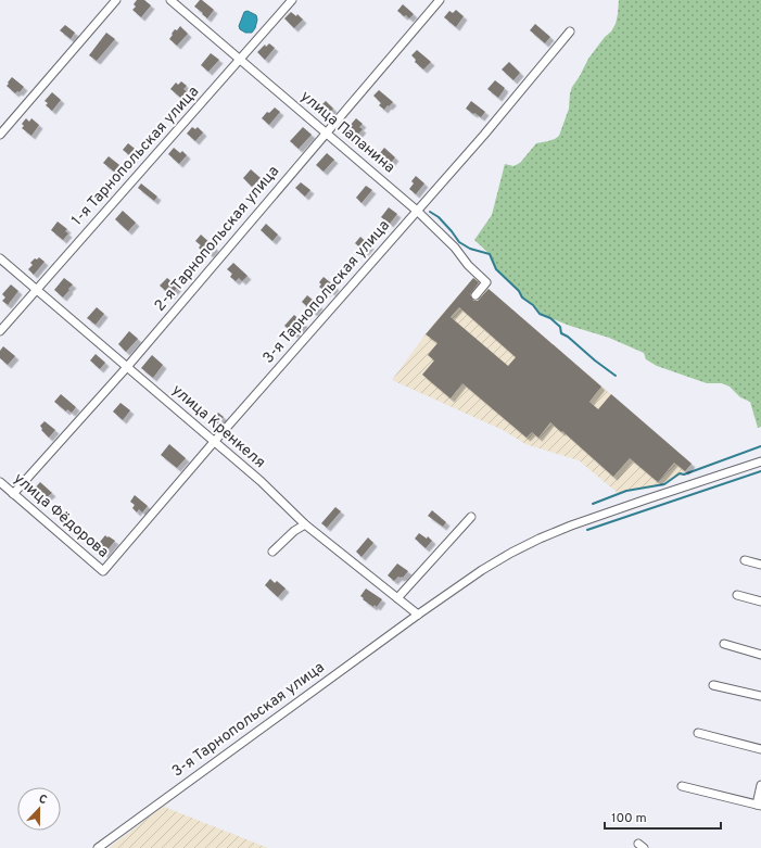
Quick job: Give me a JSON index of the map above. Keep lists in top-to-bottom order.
{
  "streets": {
    "street": [
      "улица Папанина",
      "1-я Тарнопольская улица",
      "2-я Тарнопольская улица",
      "3-я Тарнопольская улица",
      "улица Кренкеля",
      "улица Фёдорова"
    ]
  },
  "crossings": [
    ["улица Папанина", "1-я Тарнопольская улица"],
    ["улица Папанина", "2-я Тарнопольская улица"],
    ["улица Папанина", "3-я Тарнопольская улица"],
    ["1-я Тарнопольская улица", "улица Кренкеля"],
    ["2-я Тарнопольская улица", "улица Кренкеля"],
    ["2-я Тарнопольская улица", "улица Фёдорова"],
    ["3-я Тарнопольская улица", "улица Кренкеля"],
    ["3-я Тарнопольская улица", "улица Фёдорова"]
  ],
  "scale_bar": "100 m",
  "north": "top"
}
